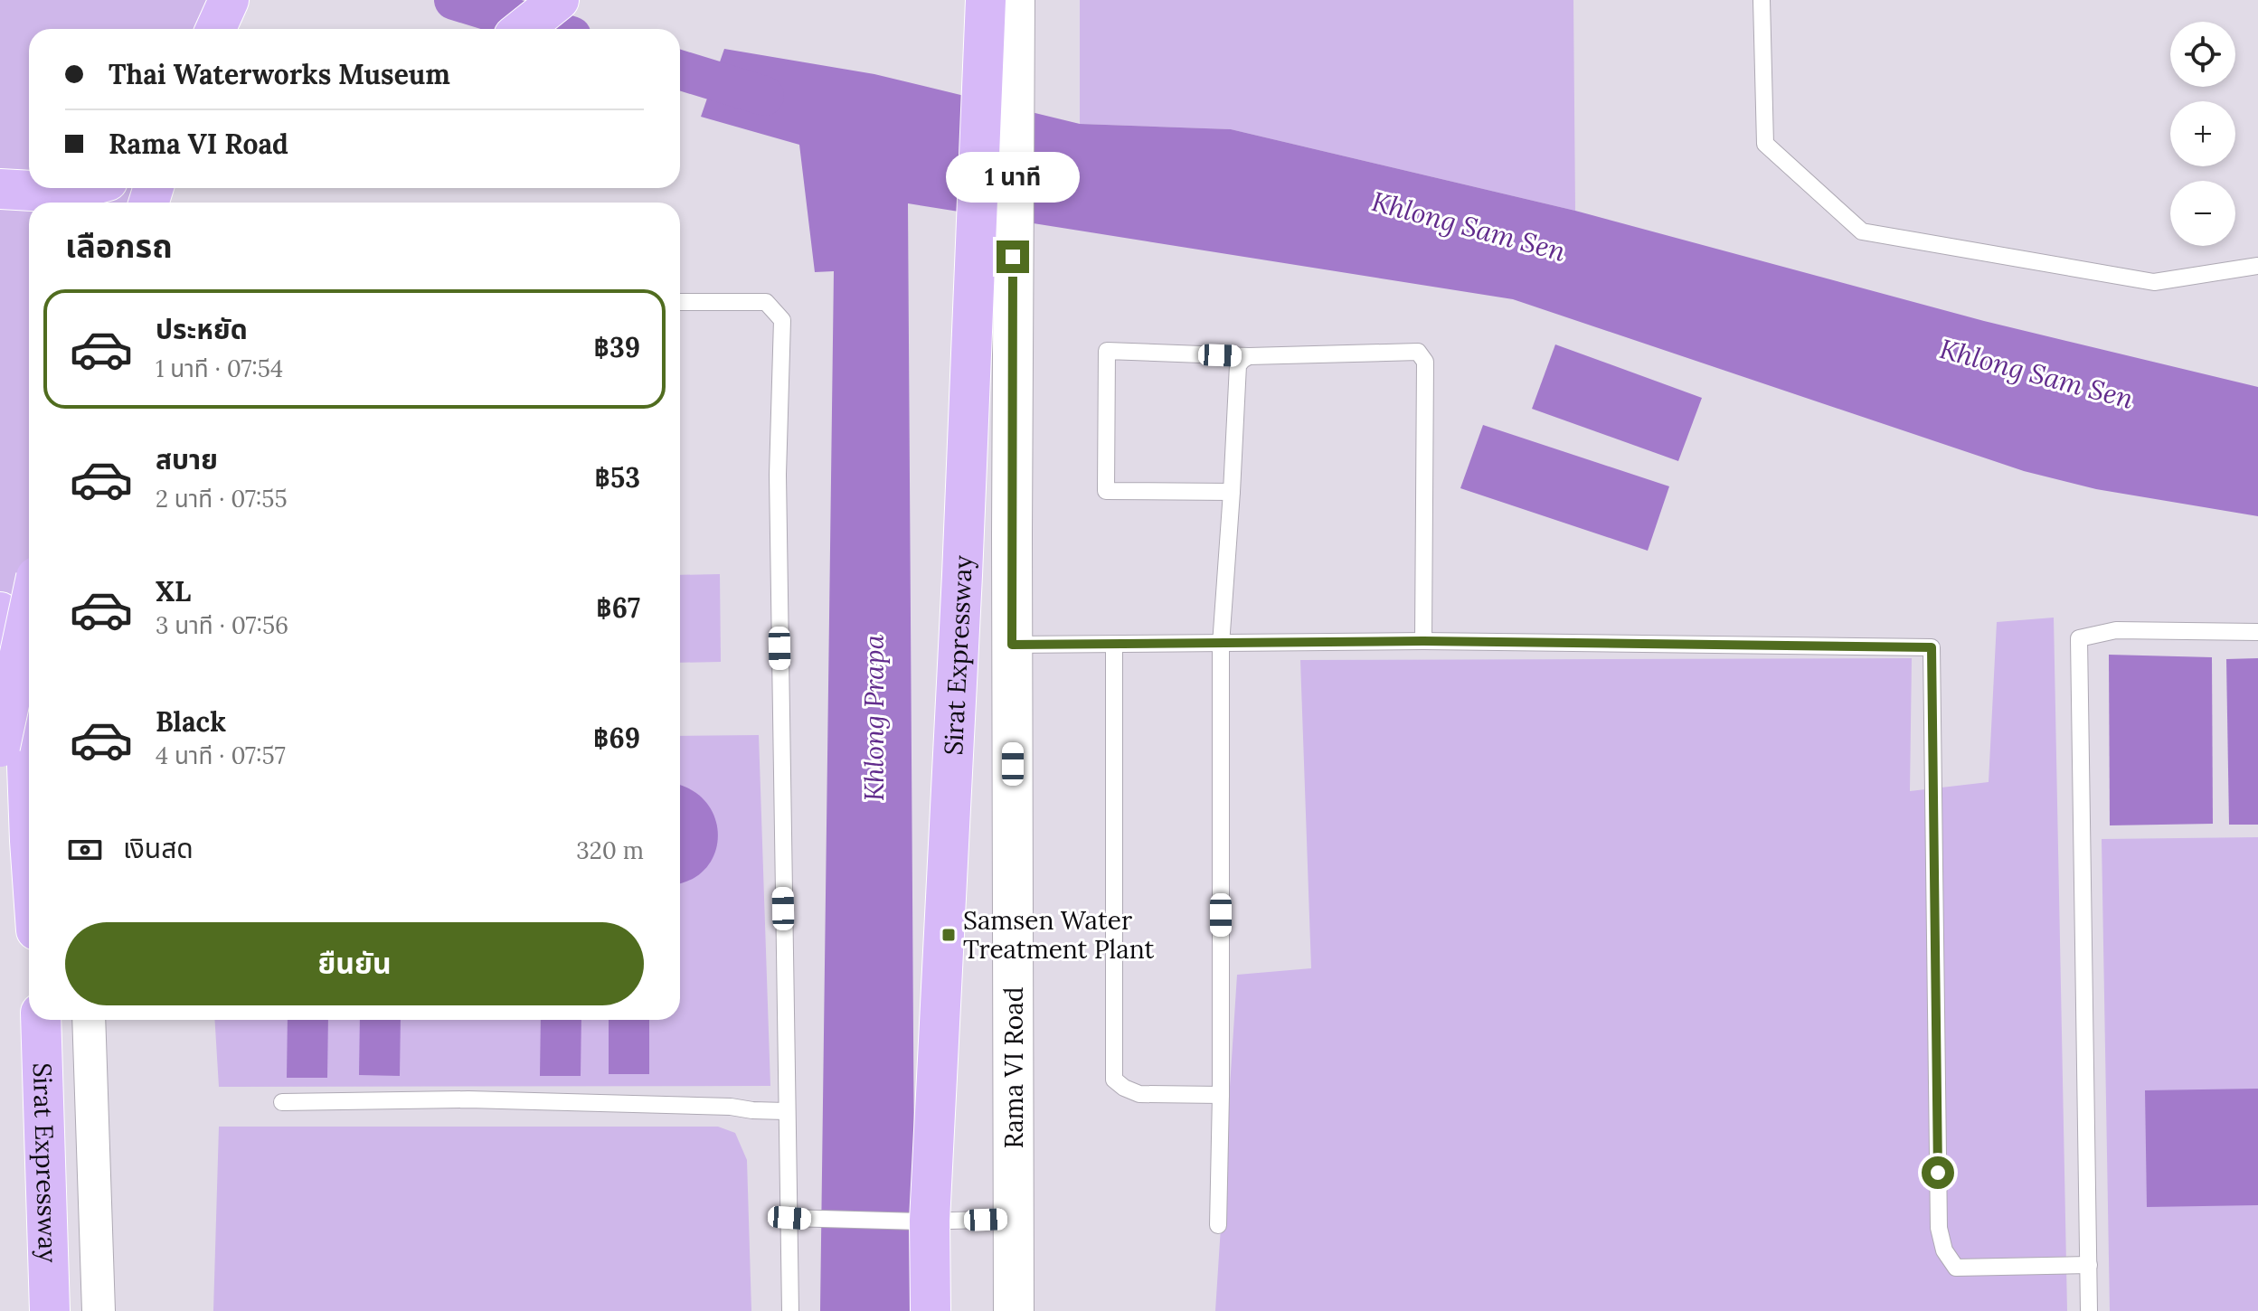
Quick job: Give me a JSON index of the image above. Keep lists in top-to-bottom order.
{
  "streets": {
    "highway": ["Sirat Expressway"],
    "main road": ["Rama VI Road"]
  },
  "water": ["Khlong Sam Sen", "Khlong Prapa"],
  "places": {
    "transit": ["Samsen Water Treatment Plant"]
  },
  "page": {
    "map_buttons": ["+", "−"],
    "banner": ["Thai Waterworks Museum", "Rama VI Road"],
    "bubble": "1 นาที",
    "heading": "เลือกรถ",
    "list": [
      {
        "name": "ประหยัด",
        "note": "1 นาที · 07:54",
        "value": "฿39"
      },
      {
        "name": "สบาย",
        "note": "2 นาที · 07:55",
        "value": "฿53"
      },
      {
        "name": "XL",
        "note": "3 นาที · 07:56",
        "value": "฿67"
      },
      {
        "name": "Black",
        "note": "4 นาที · 07:57",
        "value": "฿69"
      }
    ],
    "pay": ["เงินสด", "320 m"],
    "buttons": "ยืนยัน"
  }
}
